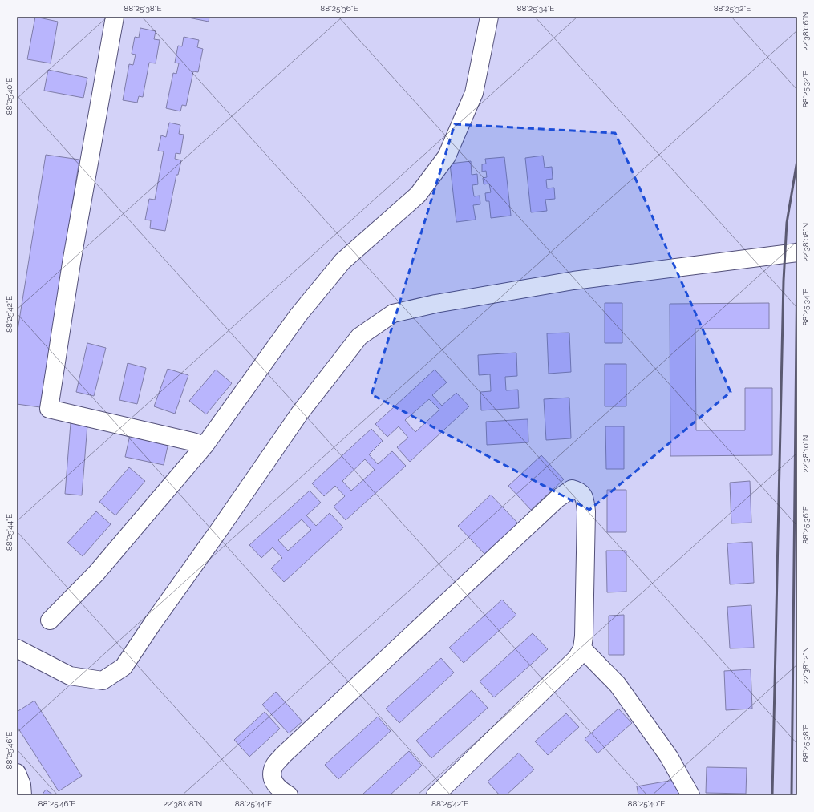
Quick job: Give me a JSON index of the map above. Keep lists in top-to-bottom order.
{
  "coordinates": [
    "88°25'38\"E",
    "88°25'36\"E",
    "88°25'34\"E",
    "88°25'32\"E",
    "22°38'06\"N",
    "88°25'40\"E",
    "22°38'08\"N",
    "88°25'42\"E",
    "22°38'10\"N",
    "88°25'44\"E",
    "22°38'12\"N",
    "88°25'46\"E"
  ]
}
